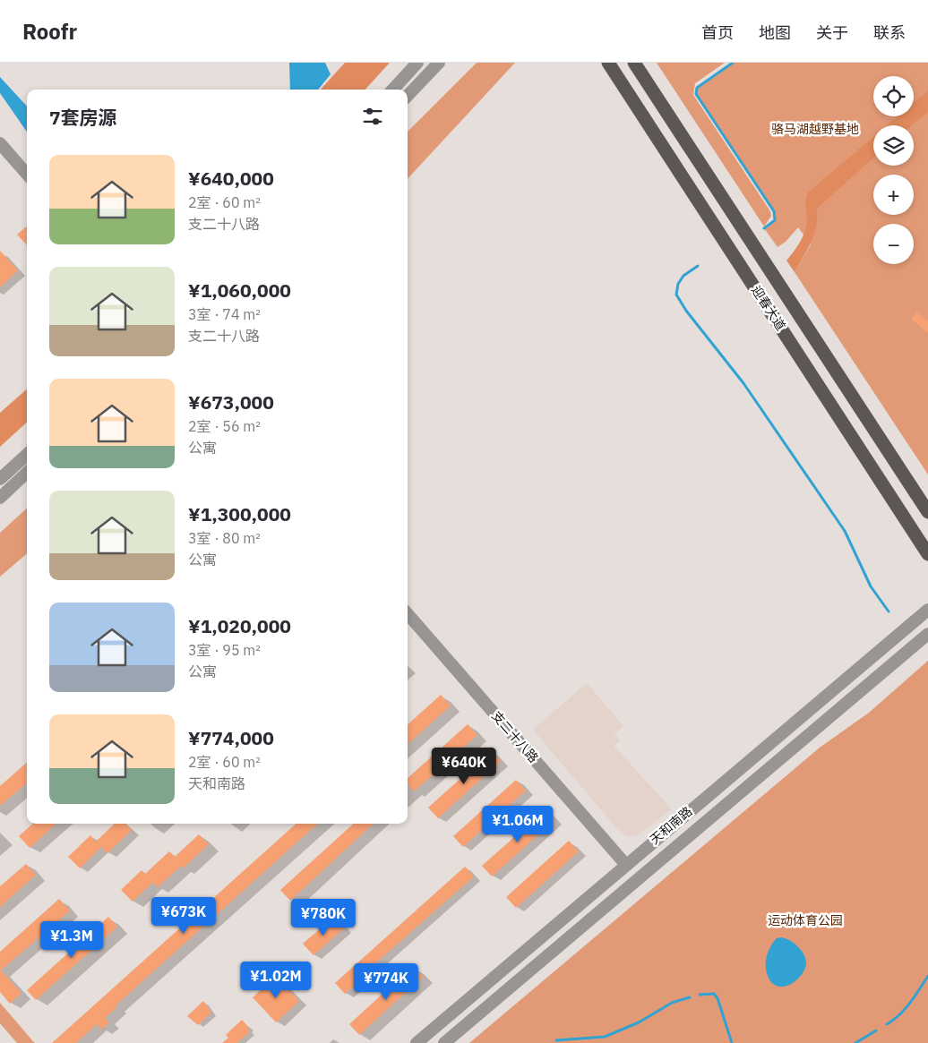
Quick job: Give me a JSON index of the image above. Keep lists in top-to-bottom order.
{
  "streets": {
    "main road": ["迎春大道"],
    "street": ["支二十八路", "天和南路"]
  },
  "crossings": [
    ["支二十八路", "天和南路"]
  ],
  "parks": ["骆马湖越野基地", "运动体育公园"],
  "page": {
    "header": "Roofr",
    "nav": [
      "首页",
      "地图",
      "关于",
      "联系"
    ],
    "map_buttons": ["+", "−"],
    "heading": "7套房源",
    "list": [
      {
        "name": "¥640,000",
        "note": "2室 · 60 m² · 支二十八路"
      },
      {
        "name": "¥1,060,000",
        "note": "3室 · 74 m² · 支二十八路"
      },
      {
        "name": "¥673,000",
        "note": "2室 · 56 m² · 公寓"
      },
      {
        "name": "¥1,300,000",
        "note": "3室 · 80 m² · 公寓"
      },
      {
        "name": "¥1,020,000",
        "note": "3室 · 95 m² · 公寓"
      },
      {
        "name": "¥774,000",
        "note": "2室 · 60 m² · 天和南路"
      }
    ],
    "price": [
      "¥640K",
      "¥1.06M",
      "¥673K",
      "¥780K",
      "¥1.3M",
      "¥1.02M",
      "¥774K"
    ]
  }
}
